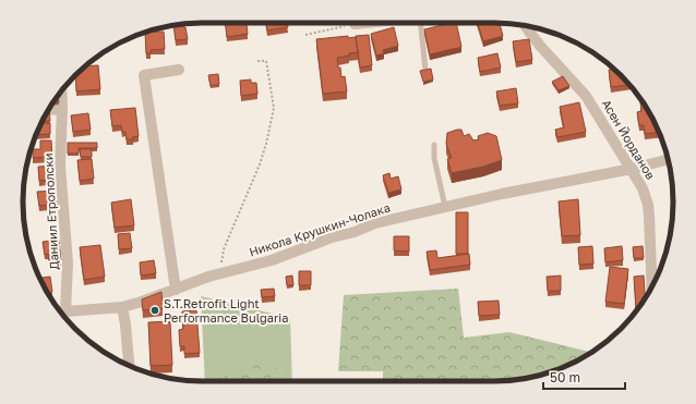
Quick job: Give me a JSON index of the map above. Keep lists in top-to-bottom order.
{
  "streets": {
    "street": ["Асен Йорданов", "Даниил Етрополски", "Никола Крушкин-Чолака"]
  },
  "crossings": [
    ["Асен Йорданов", "Никола Крушкин-Чолака"],
    ["Даниил Етрополски", "Никола Крушкин-Чолака"]
  ],
  "places": ["S.T.Retrofit Light Performance Bulgaria"],
  "scale_bar": "50 m"
}
